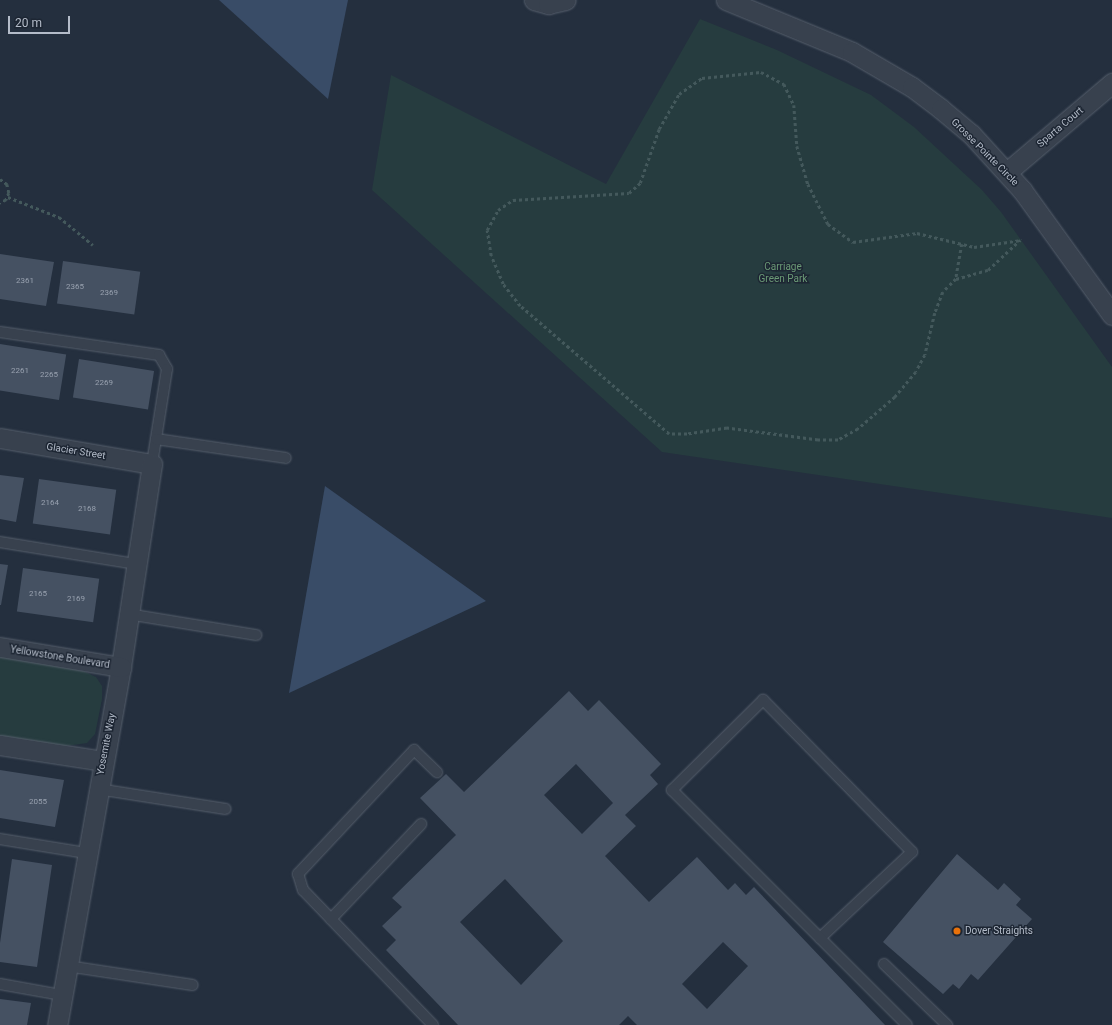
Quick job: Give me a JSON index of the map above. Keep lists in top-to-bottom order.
{
  "streets": {
    "street": [
      "Sparta Court",
      "Grosse Pointe Circle",
      "Glacier Street",
      "Yellowstone Boulevard",
      "Yosemite Way"
    ]
  },
  "crossings": [
    ["Sparta Court", "Grosse Pointe Circle"],
    ["Glacier Street", "Yosemite Way"],
    ["Yellowstone Boulevard", "Yosemite Way"]
  ],
  "parks": ["Carriage Green Park"],
  "places": ["Dover Straights"],
  "house_numbers": [
    "2361",
    "2365",
    "2369",
    "2261",
    "2265",
    "2269",
    "2164",
    "2168",
    "2165",
    "2169",
    "2055"
  ],
  "scale_bar": "20 m"
}
